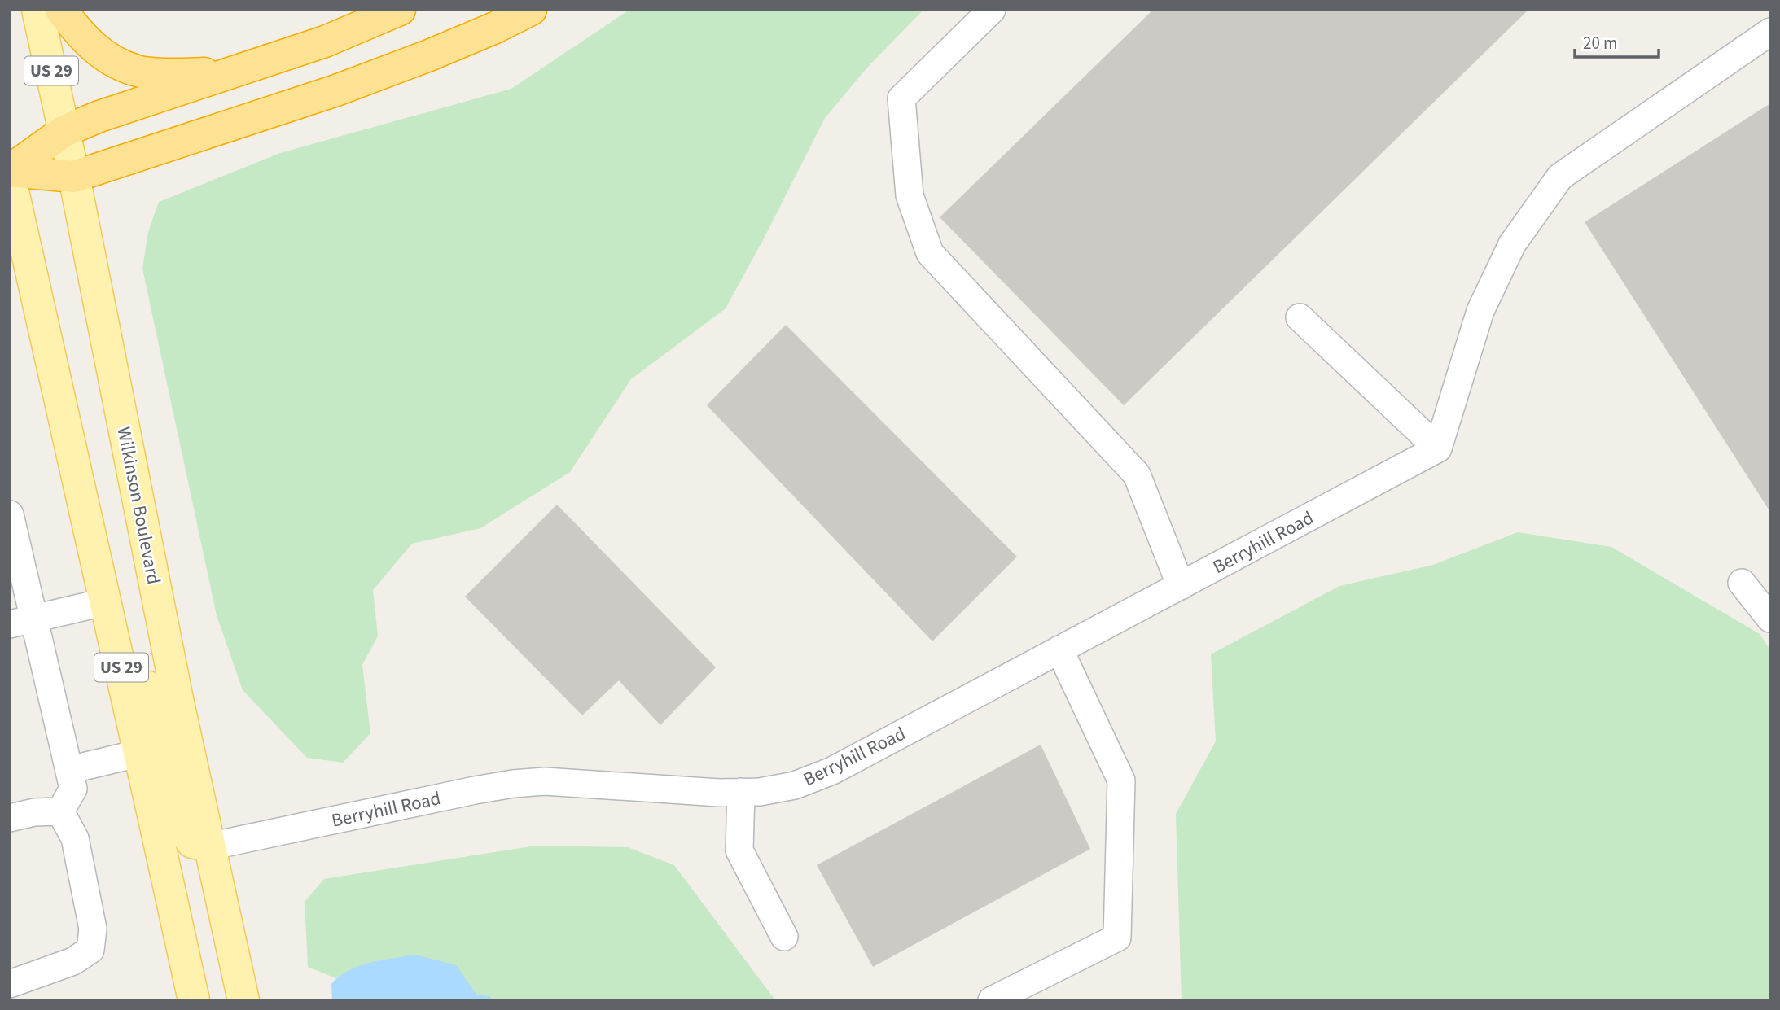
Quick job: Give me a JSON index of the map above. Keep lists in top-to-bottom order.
{
  "streets": {
    "main road": ["US 29", "Wilkinson Boulevard"],
    "street": ["Berryhill Road"]
  },
  "crossings": [
    ["Wilkinson Boulevard", "Berryhill Road"]
  ],
  "scale_bar": "20 m"
}
